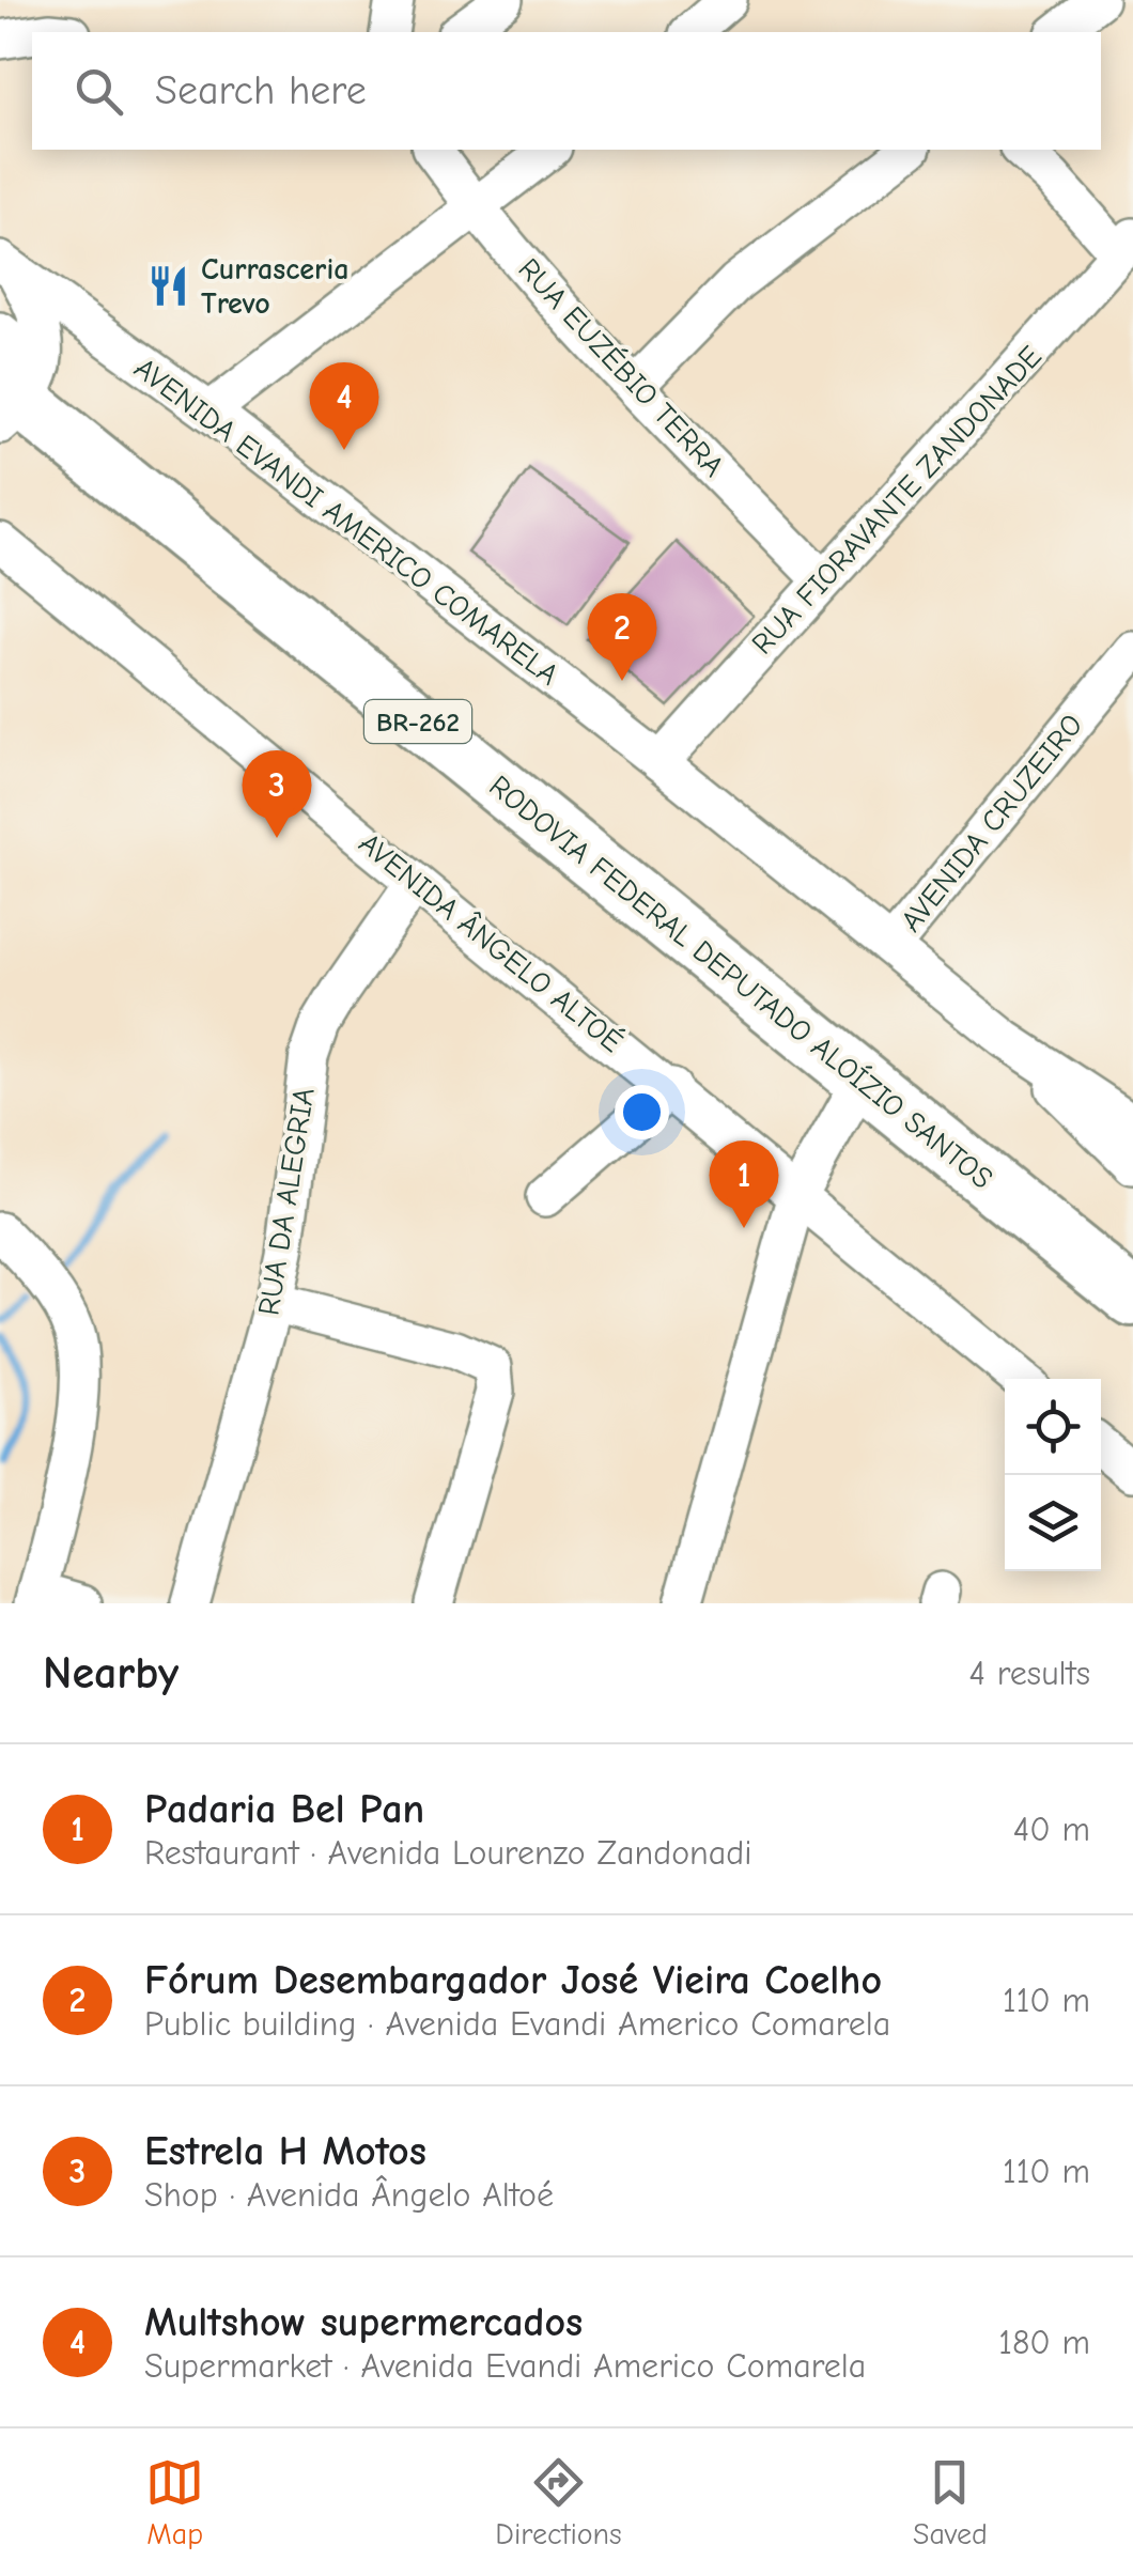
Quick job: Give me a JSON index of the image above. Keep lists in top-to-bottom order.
{
  "streets": {
    "highway": ["BR-262", "RODOVIA FEDERAL DEPUTADO ALOÍZIO SANTOS"],
    "street": [
      "RUA EUZÉBIO TERRA",
      "RUA FIORAVANTE ZANDONADE",
      "AVENIDA EVANDI AMERICO COMARELA",
      "AVENIDA CRUZEIRO",
      "AVENIDA ÂNGELO ALTOÉ",
      "RUA DA ALEGRIA"
    ]
  },
  "crossings": [
    ["RUA EUZÉBIO TERRA", "RUA FIORAVANTE ZANDONADE"],
    ["RUA FIORAVANTE ZANDONADE", "AVENIDA EVANDI AMERICO COMARELA"],
    ["AVENIDA EVANDI AMERICO COMARELA", "AVENIDA CRUZEIRO"],
    ["AVENIDA ÂNGELO ALTOÉ", "RUA DA ALEGRIA"]
  ],
  "places": {
    "restaurant": ["Currasceria Trevo"]
  },
  "page": {
    "search": "Search here",
    "pins": [
      "4",
      "2",
      "3",
      "1"
    ],
    "heading": ["Nearby", "4 results"],
    "list": [
      {
        "mark": "1",
        "name": "Padaria Bel Pan",
        "note": "Restaurant · Avenida Lourenzo Zandonadi",
        "value": "40 m"
      },
      {
        "mark": "2",
        "name": "Fórum Desembargador José Vieira Coelho",
        "note": "Public building · Avenida Evandi Americo Comarela",
        "value": "110 m"
      },
      {
        "mark": "3",
        "name": "Estrela H Motos",
        "note": "Shop · Avenida Ângelo Altoé",
        "value": "110 m"
      },
      {
        "mark": "4",
        "name": "Multshow supermercados",
        "note": "Supermarket · Avenida Evandi Americo Comarela",
        "value": "180 m"
      }
    ],
    "nav": ["Map", "Directions", "Saved"]
  }
}
